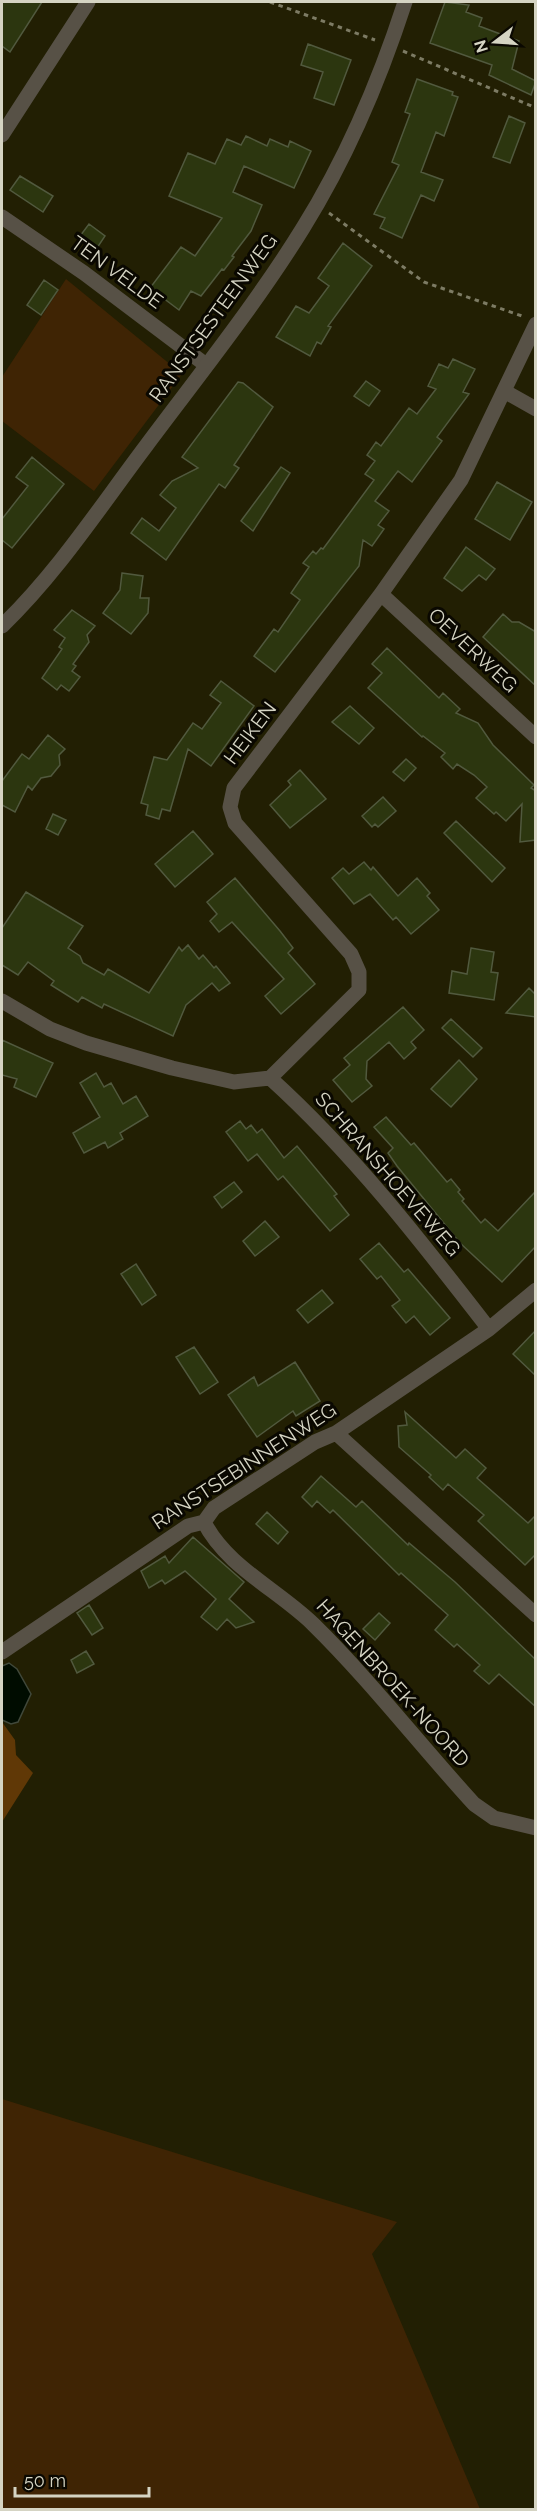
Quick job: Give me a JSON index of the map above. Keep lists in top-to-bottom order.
{
  "streets": {
    "street": [
      "TEN VELDE",
      "RANSTSESTEENWEG",
      "OEVERWEG",
      "HEIKEN",
      "SCHRANSHOEVEWEG",
      "RANSTSEBINNENWEG",
      "HAGENBROEK-NOORD"
    ]
  },
  "crossings": [
    ["TEN VELDE", "RANSTSESTEENWEG"],
    ["OEVERWEG", "HEIKEN"],
    ["HEIKEN", "SCHRANSHOEVEWEG"],
    ["SCHRANSHOEVEWEG", "RANSTSEBINNENWEG"],
    ["RANSTSEBINNENWEG", "HAGENBROEK-NOORD"]
  ],
  "scale_bar": "50 m",
  "north": "left"
}
